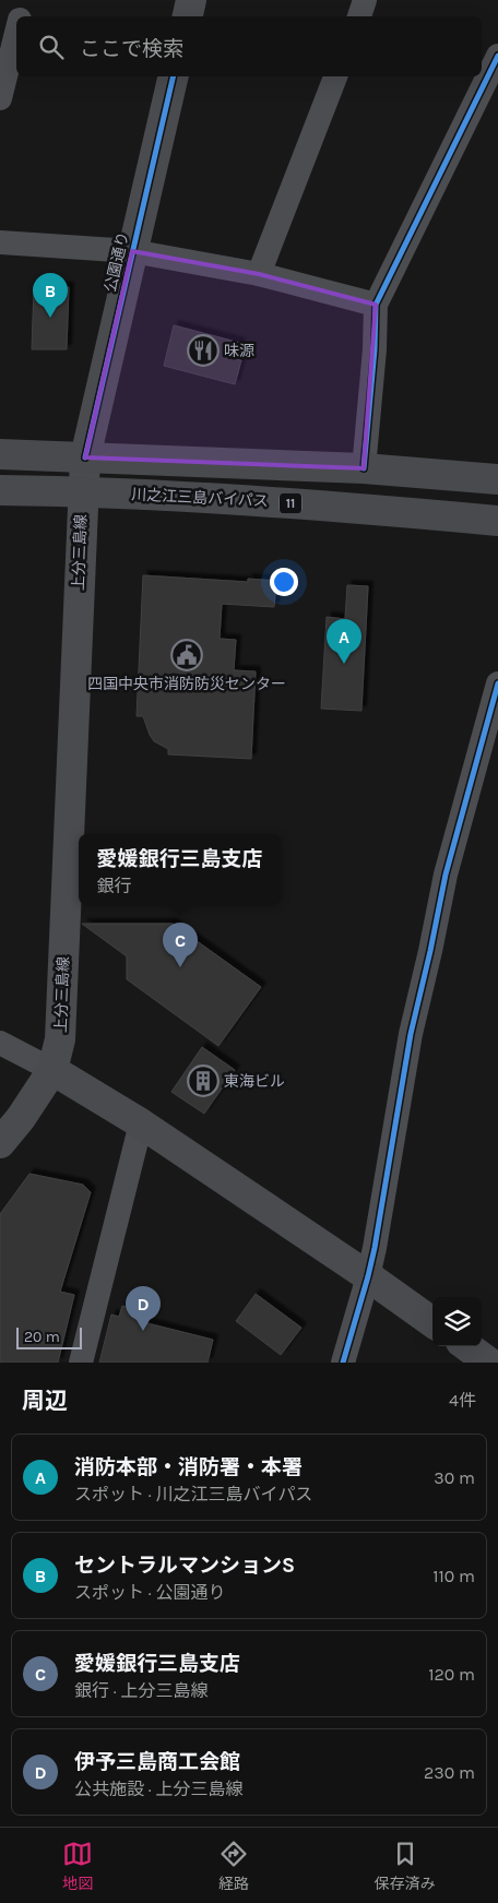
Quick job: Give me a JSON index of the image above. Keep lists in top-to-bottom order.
{
  "streets": {
    "highway": ["川之江三島バイパス", "11"],
    "main road": ["公園通り", "上分三島線"]
  },
  "crossings": [
    ["公園通り", "上分三島線"],
    ["川之江三島バイパス", "上分三島線"]
  ],
  "places": {
    "restaurant": ["味源"],
    "public building": ["四国中央市消防防災センター"],
    "building": ["東海ビル"]
  },
  "scale_bar": "20 m",
  "page": {
    "search": "ここで検索",
    "pins": [
      "B",
      "A",
      "C",
      "D"
    ],
    "popup": ["愛媛銀行三島支店", "銀行"],
    "scale": "20 m",
    "heading": ["周辺", "4件"],
    "list": [
      {
        "mark": "A",
        "name": "消防本部・消防署・本署",
        "note": "スポット · 川之江三島バイパス",
        "value": "30 m"
      },
      {
        "mark": "B",
        "name": "セントラルマンションS",
        "note": "スポット · 公園通り",
        "value": "110 m"
      },
      {
        "mark": "C",
        "name": "愛媛銀行三島支店",
        "note": "銀行 · 上分三島線",
        "value": "120 m"
      },
      {
        "mark": "D",
        "name": "伊予三島商工会館",
        "note": "公共施設 · 上分三島線",
        "value": "230 m"
      }
    ],
    "nav": ["地図", "経路", "保存済み"]
  }
}
